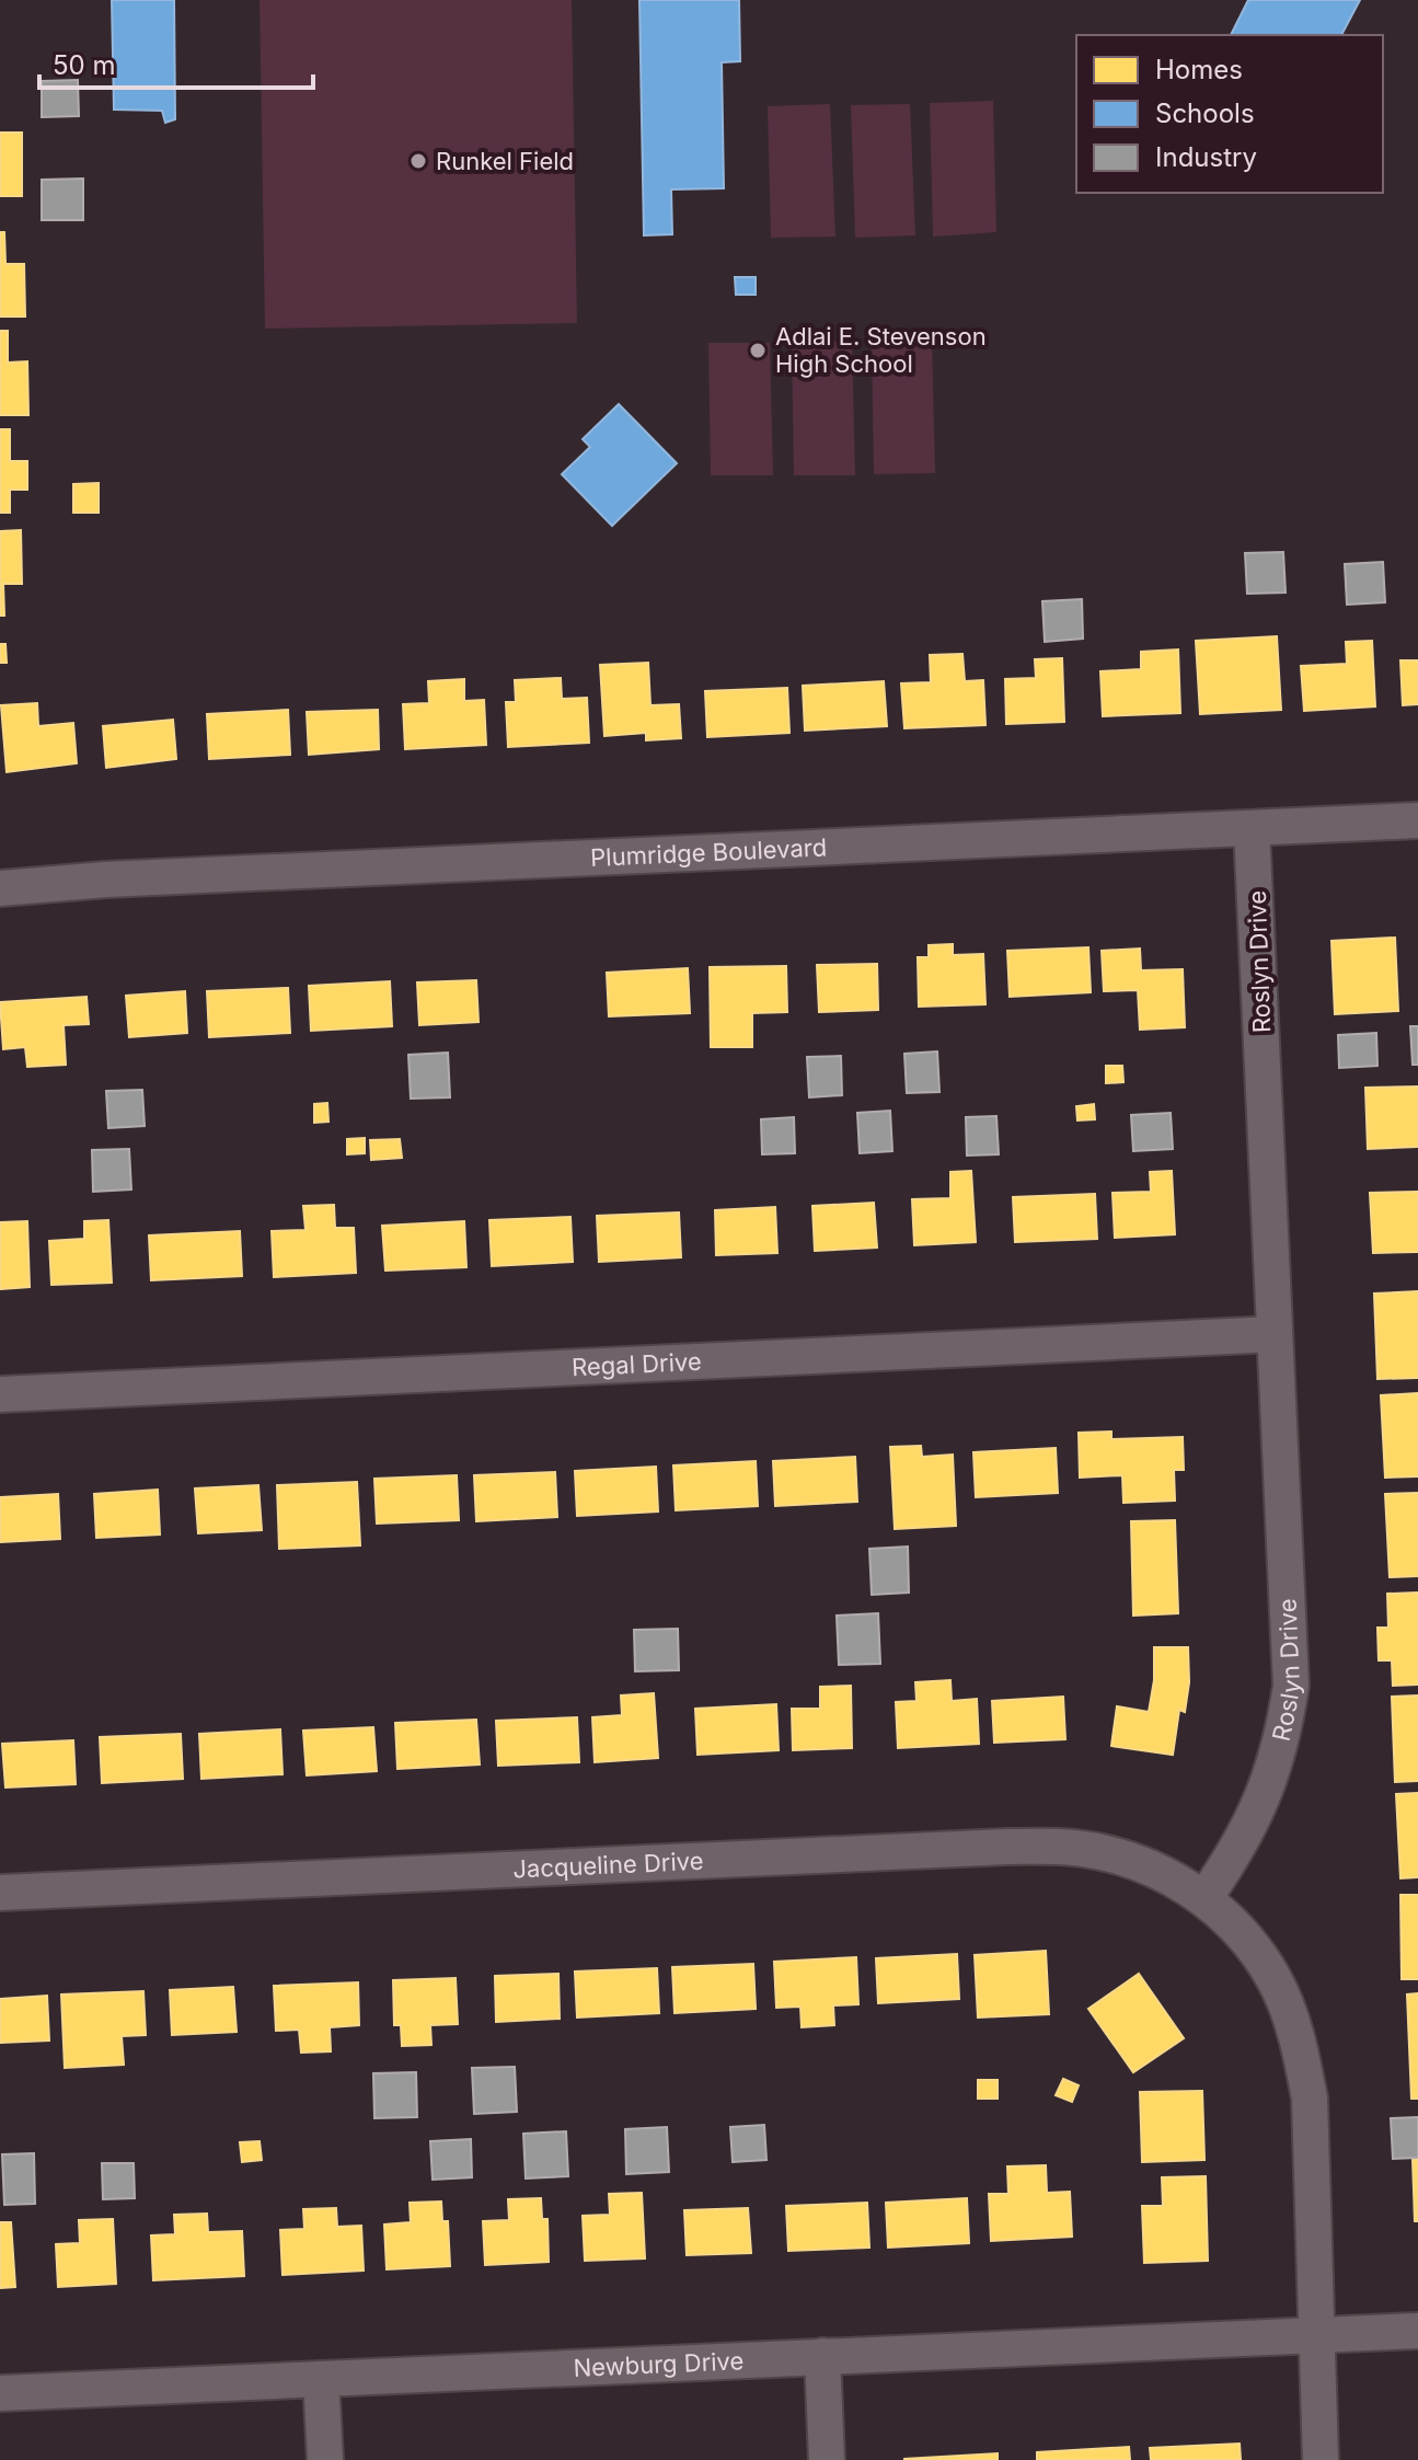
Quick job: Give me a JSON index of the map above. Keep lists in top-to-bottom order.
{
  "streets": {
    "street": [
      "Plumridge Boulevard",
      "Roslyn Drive",
      "Regal Drive",
      "Jacqueline Drive",
      "Newburg Drive"
    ]
  },
  "crossings": [
    ["Plumridge Boulevard", "Roslyn Drive"],
    ["Roslyn Drive", "Regal Drive"],
    ["Roslyn Drive", "Jacqueline Drive"]
  ],
  "places": ["Runkel Field", "Adlai E. Stevenson High School"],
  "legend": ["Homes", "Schools", "Industry"],
  "scale_bar": "50 m"
}
